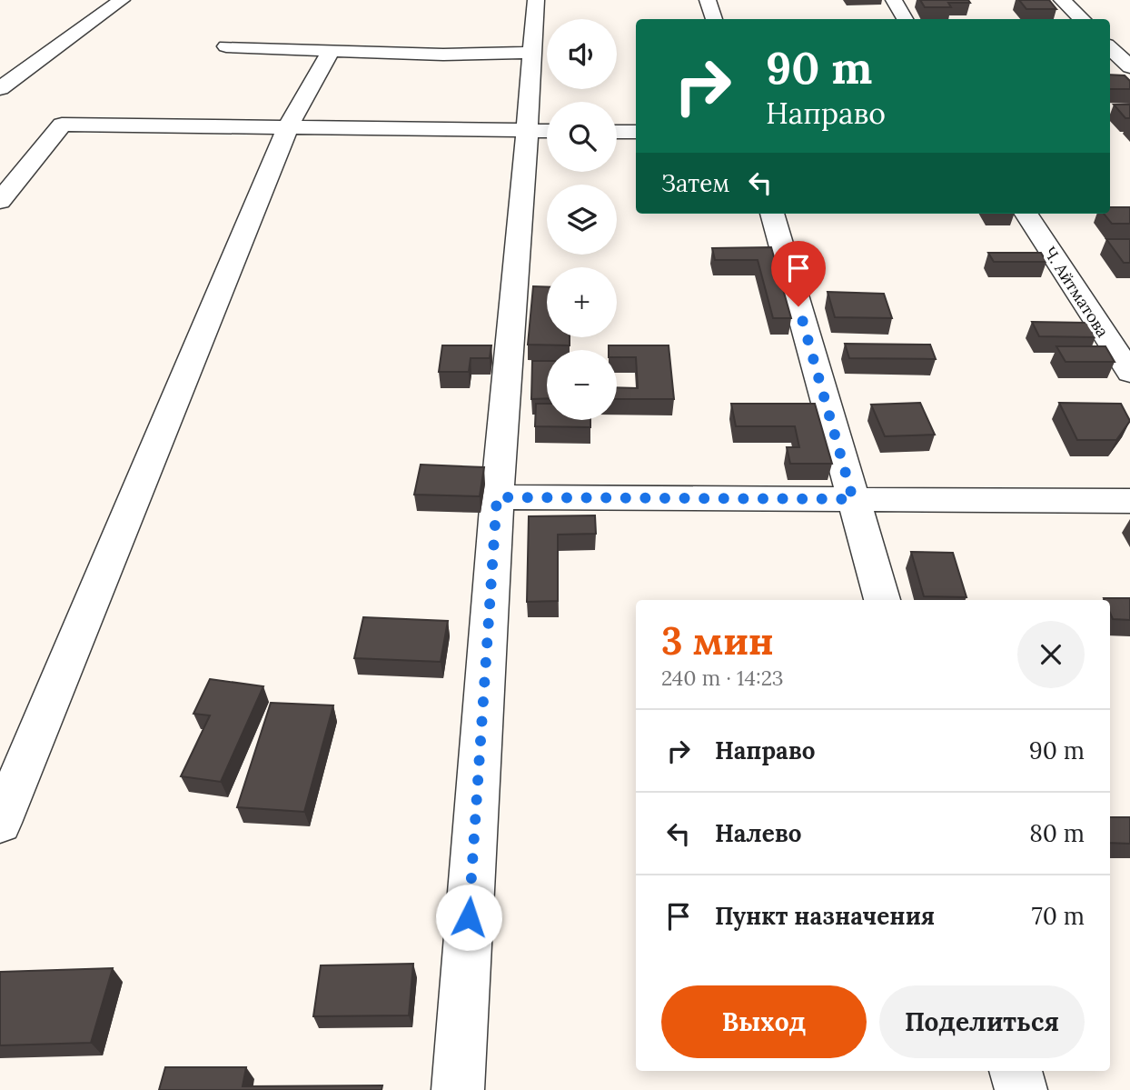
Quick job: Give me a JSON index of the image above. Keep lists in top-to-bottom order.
{
  "streets": {
    "street": ["Ч. Айтматова"]
  },
  "page": {
    "map_buttons": ["+", "−"],
    "turn": ["90 m", "Направо"],
    "then": "Затем",
    "heading": ["3 мин", "240 m · 14:23"],
    "list": [
      {
        "name": "Направо",
        "value": "90 m"
      },
      {
        "name": "Налево",
        "value": "80 m"
      },
      {
        "name": "Пункт назначения",
        "value": "70 m"
      }
    ],
    "buttons": ["Выход", "Поделиться"]
  }
}
